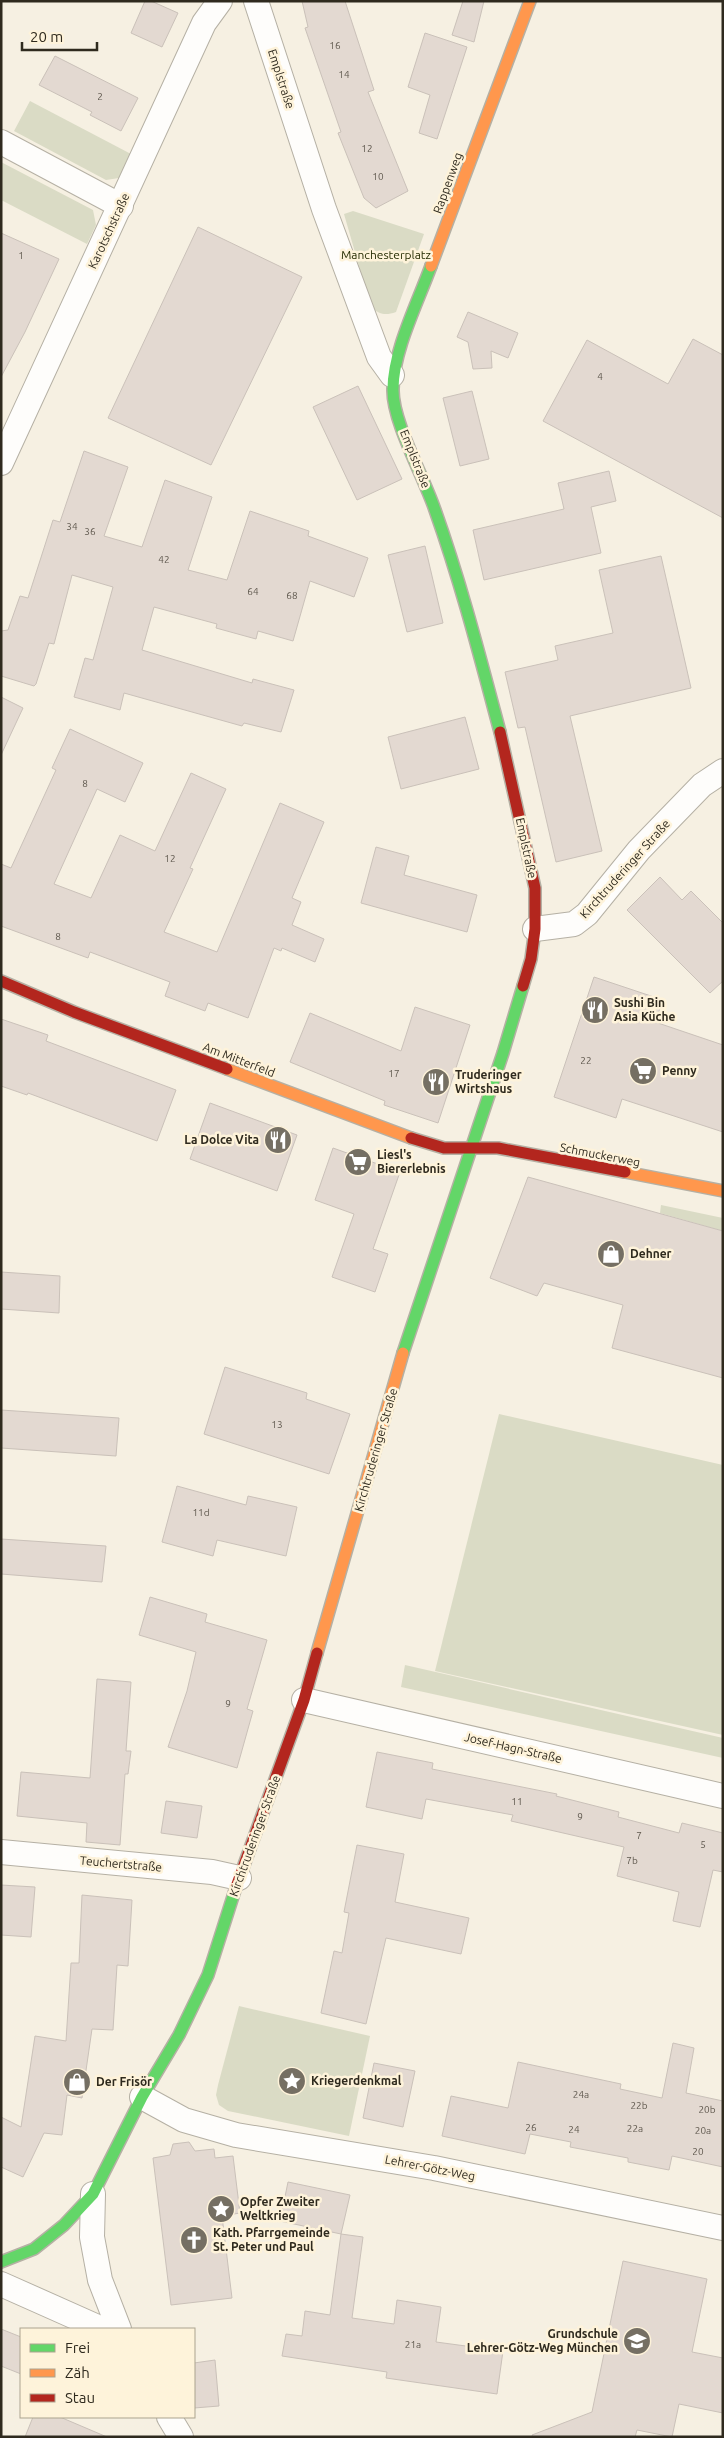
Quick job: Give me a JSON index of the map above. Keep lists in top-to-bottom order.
{
  "streets": {
    "street": [
      "Emplstraße",
      "Rappenweg",
      "Karotschstraße",
      "Kirchtruderinger Straße",
      "Am Mitterfeld",
      "Schmuckerweg",
      "Josef-Hagn-Straße",
      "Teuchertstraße",
      "Lehrer-Götz-Weg"
    ]
  },
  "crossings": [
    ["Emplstraße", "Rappenweg"],
    ["Emplstraße", "Kirchtruderinger Straße"],
    ["Kirchtruderinger Straße", "Am Mitterfeld"],
    ["Kirchtruderinger Straße", "Schmuckerweg"],
    ["Kirchtruderinger Straße", "Josef-Hagn-Straße"],
    ["Kirchtruderinger Straße", "Teuchertstraße"],
    ["Kirchtruderinger Straße", "Lehrer-Götz-Weg"],
    ["Am Mitterfeld", "Schmuckerweg"]
  ],
  "parks": ["Manchesterplatz"],
  "places": {
    "restaurant": ["Sushi Bin Asia Küche", "Truderinger Wirtshaus", "La Dolce Vita"],
    "supermarket": ["Penny", "Liesl's Biererlebnis"],
    "shop": ["Dehner", "Der Frisör"],
    "place": ["Kriegerdenkmal", "Opfer Zweiter Weltkrieg"],
    "church": ["Kath. Pfarrgemeinde St. Peter und Paul"],
    "school or university": ["Grundschule Lehrer-Götz-Weg München"]
  },
  "house_numbers": [
    "16",
    "14",
    "2",
    "12",
    "10",
    "1",
    "4",
    "34",
    "36",
    "42",
    "64",
    "68",
    "8",
    "12",
    "8",
    "22",
    "17",
    "13",
    "11d",
    "9",
    "11",
    "9",
    "7",
    "5",
    "7b",
    "24a",
    "22b",
    "20b",
    "26",
    "22a",
    "24",
    "20a",
    "20",
    "21a"
  ],
  "legend": ["Frei", "Zäh", "Stau"],
  "scale_bar": "20 m"
}
